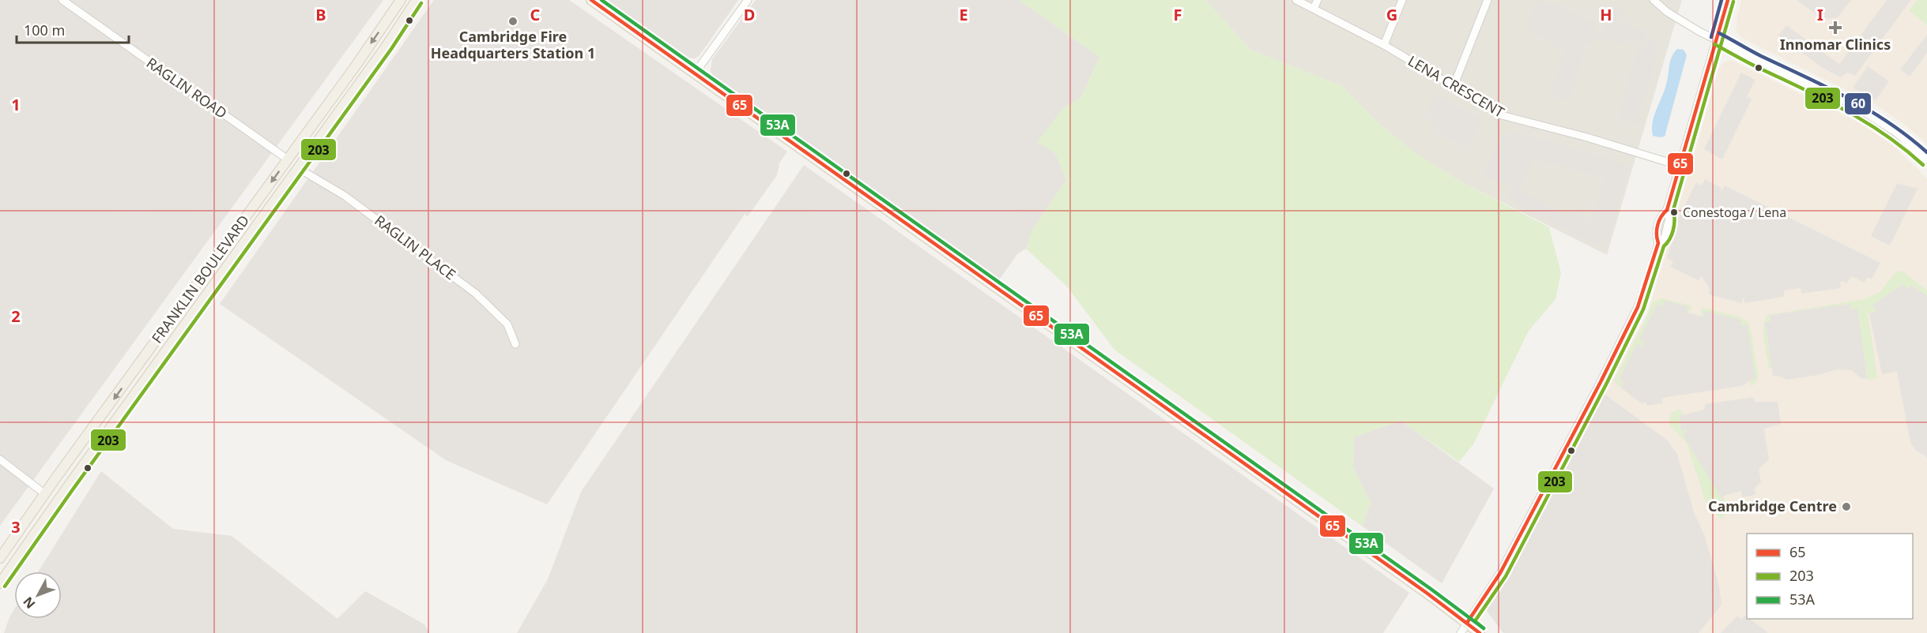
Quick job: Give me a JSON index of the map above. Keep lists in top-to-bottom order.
{
  "streets": {
    "main road": ["FRANKLIN BOULEVARD"],
    "street": ["LENA CRESCENT", "RAGLIN ROAD", "RAGLIN PLACE"]
  },
  "crossings": [
    ["RAGLIN ROAD", "FRANKLIN BOULEVARD"],
    ["RAGLIN PLACE", "FRANKLIN BOULEVARD"]
  ],
  "places": {
    "other": ["Cambridge Fire Headquarters Station 1", "Conestoga / Lena", "Cambridge Centre"],
    "health": ["Innomar Clinics"]
  },
  "lines": [
    "transit line 65",
    "transit line 53A",
    "transit line 60",
    "transit line 203"
  ],
  "legend": ["65", "203", "53A"],
  "scale_bar": "100 m",
  "north": "bottom left",
  "grid": {
    "columns": [
      "B",
      "C",
      "D",
      "E",
      "F",
      "G",
      "H",
      "I"
    ],
    "rows": ["1", "2", "3"]
  }
}
